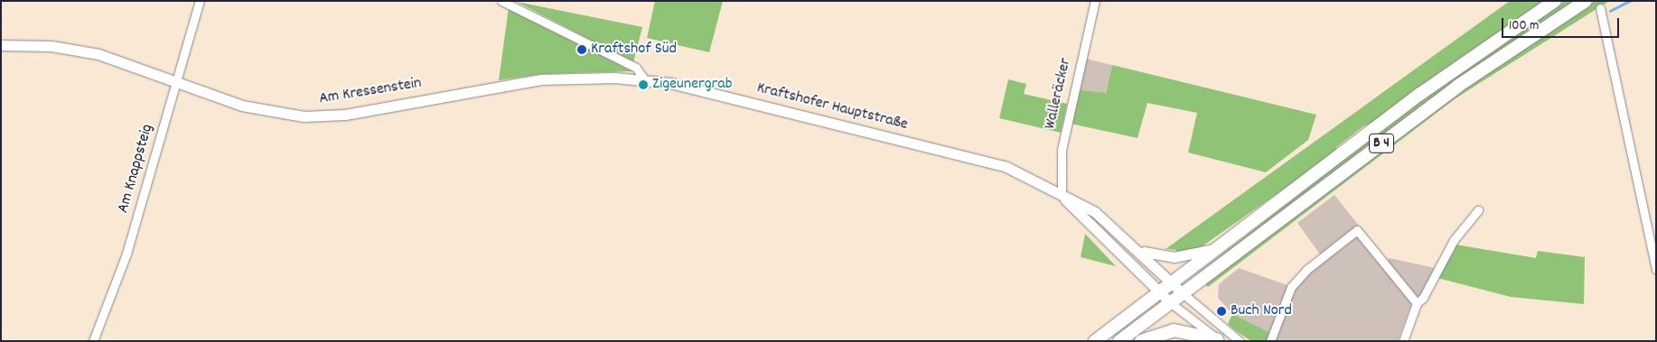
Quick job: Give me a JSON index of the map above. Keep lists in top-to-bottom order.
{
  "streets": {
    "main road": ["B 4"],
    "street": [
      "Am Kressenstein",
      "Walleräcker",
      "Kraftshofer Hauptstraße",
      "Am Knappsteig"
    ]
  },
  "crossings": [
    ["Am Kressenstein", "Kraftshofer Hauptstraße"],
    ["Am Kressenstein", "Am Knappsteig"],
    ["Walleräcker", "Kraftshofer Hauptstraße"],
    ["Kraftshofer Hauptstraße", "B 4"]
  ],
  "places": ["Kraftshof Süd", "Zigeunergrab", "Buch Nord"],
  "scale_bar": "100 m"
}
